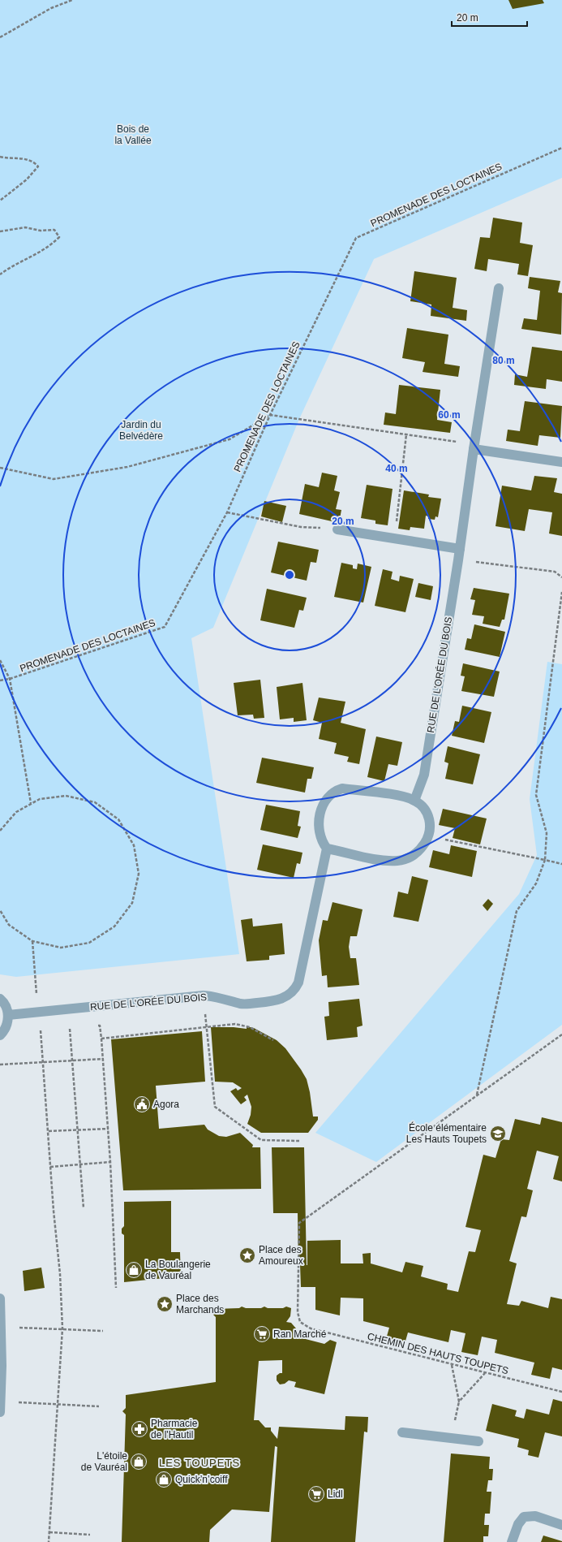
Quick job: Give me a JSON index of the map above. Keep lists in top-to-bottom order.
{
  "streets": {
    "street": ["RUE DE L'ORÉE DU BOIS"],
    "path": ["PROMENADE DES LOCTAINES", "CHEMIN DES HAUTS TOUPETS"]
  },
  "districts": ["LES TOUPETS"],
  "parks": ["Bois de la Vallée", "Jardin du Belvédère"],
  "places": {
    "public building": ["Agora"],
    "school or university": ["École élémentaire Les Hauts Toupets"],
    "place": ["Place des Amoureux", "Place des Marchands"],
    "shop": ["La Boulangerie de Vauréal", "L'étoile de Vauréal", "Quick’n’coiff"],
    "supermarket": ["Ran Marché", "Lidl"],
    "pharmacy": ["Pharmacie de l'Hautil"]
  },
  "scale_bar": "20 m",
  "rings": [
    "80 m",
    "60 m",
    "40 m",
    "20 m"
  ]
}
